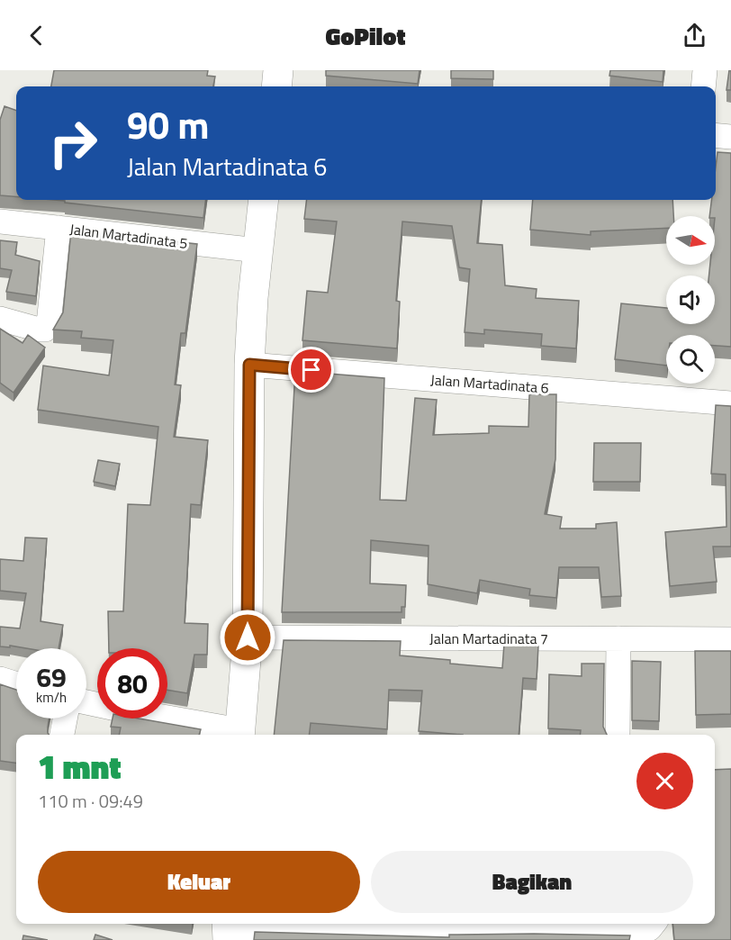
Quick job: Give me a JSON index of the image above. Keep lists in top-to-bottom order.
{
  "streets": {
    "street": ["Jalan Martadinata 5", "Jalan Martadinata 6", "Jalan Martadinata 7"]
  },
  "north": "right",
  "page": {
    "header": "GoPilot",
    "turn": ["90 m", "Jalan Martadinata 6"],
    "speed": "69 km/h",
    "limit": "80",
    "heading": ["1 mnt", "110 m · 09:49"],
    "buttons": ["Keluar", "Bagikan"]
  }
}
